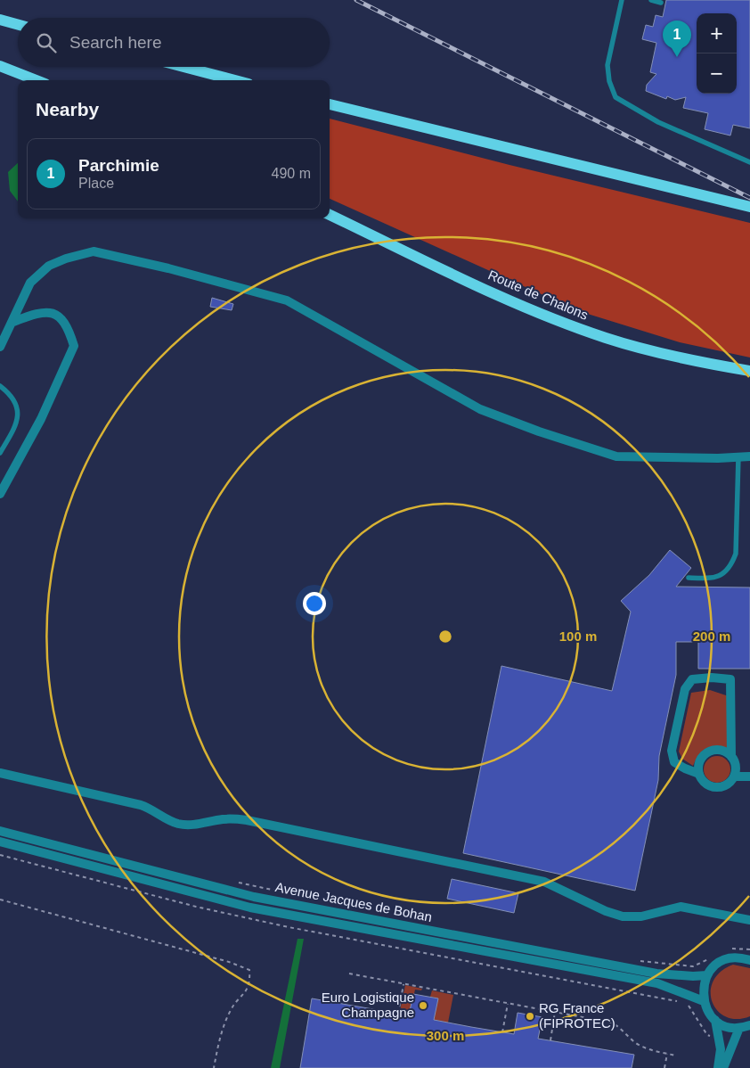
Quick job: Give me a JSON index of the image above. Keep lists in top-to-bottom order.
{
  "streets": {
    "main road": ["Route de Chalons"],
    "street": ["Avenue Jacques de Bohan"]
  },
  "places": ["Euro Logistique Champagne", "RG France (FIPROTEC)"],
  "page": {
    "map_buttons": ["+", "−"],
    "search": "Search here",
    "pins": "1",
    "heading": "Nearby",
    "list": [
      {
        "mark": "1",
        "name": "Parchimie",
        "note": "Place",
        "value": "490 m"
      }
    ]
  },
  "rings": ["100 m", "200 m", "300 m"]
}
